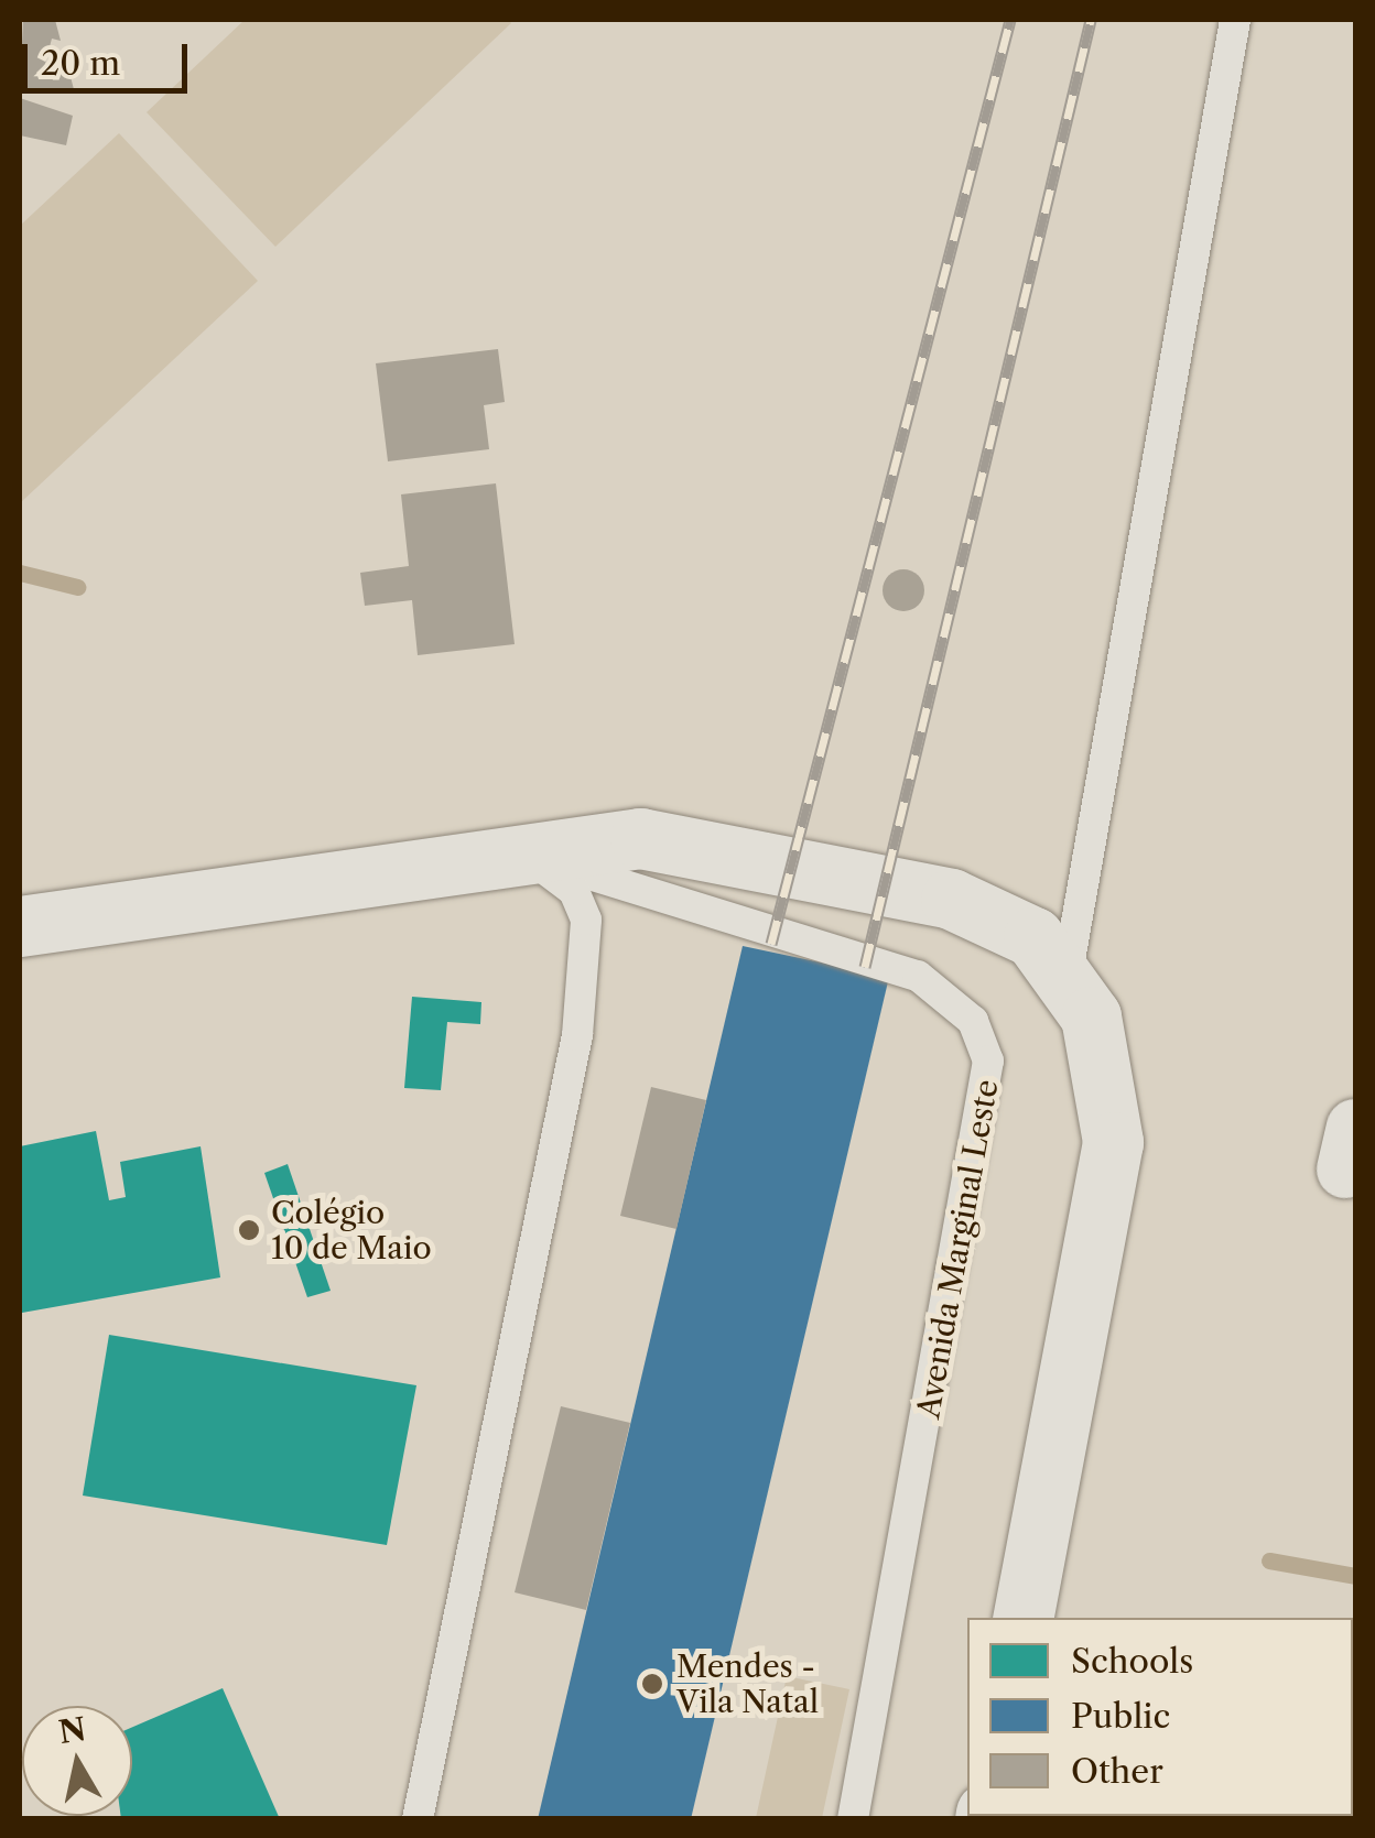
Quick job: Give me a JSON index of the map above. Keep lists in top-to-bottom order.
{
  "streets": {
    "street": ["Avenida Marginal Leste"]
  },
  "places": ["Colégio 10 de Maio", "Mendes - Vila Natal"],
  "legend": ["Schools", "Public", "Other"],
  "scale_bar": "20 m",
  "north": "top"
}
